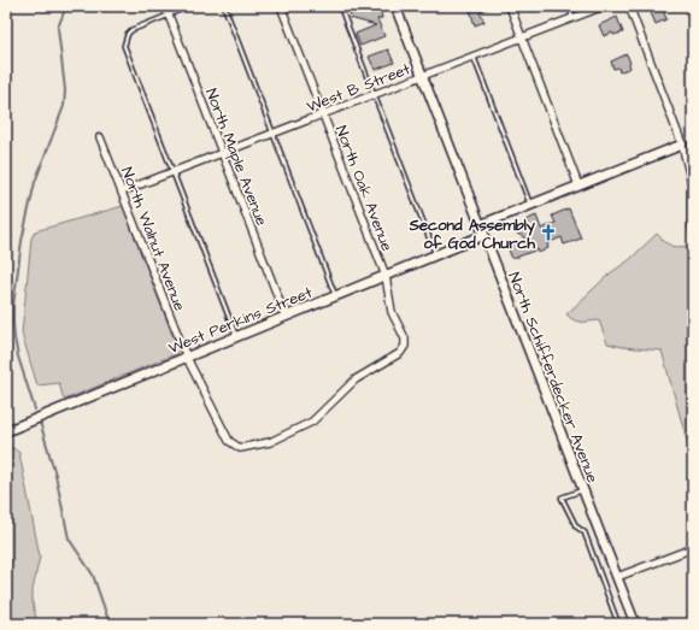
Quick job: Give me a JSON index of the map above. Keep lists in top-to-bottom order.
{
  "streets": {
    "street": [
      "West B Street",
      "North Maple Avenue",
      "North Oak Avenue",
      "North Walnut Avenue",
      "West Perkins Street",
      "North Schifferdecker Avenue"
    ]
  },
  "crossings": [
    ["West B Street", "North Maple Avenue"],
    ["West B Street", "North Oak Avenue"],
    ["West B Street", "North Walnut Avenue"],
    ["West B Street", "North Schifferdecker Avenue"],
    ["North Maple Avenue", "West Perkins Street"],
    ["North Oak Avenue", "North Walnut Avenue"],
    ["North Oak Avenue", "West Perkins Street"],
    ["North Walnut Avenue", "West Perkins Street"],
    ["West Perkins Street", "North Schifferdecker Avenue"]
  ],
  "places": {
    "church": ["Second Assembly of God Church"]
  }
}
